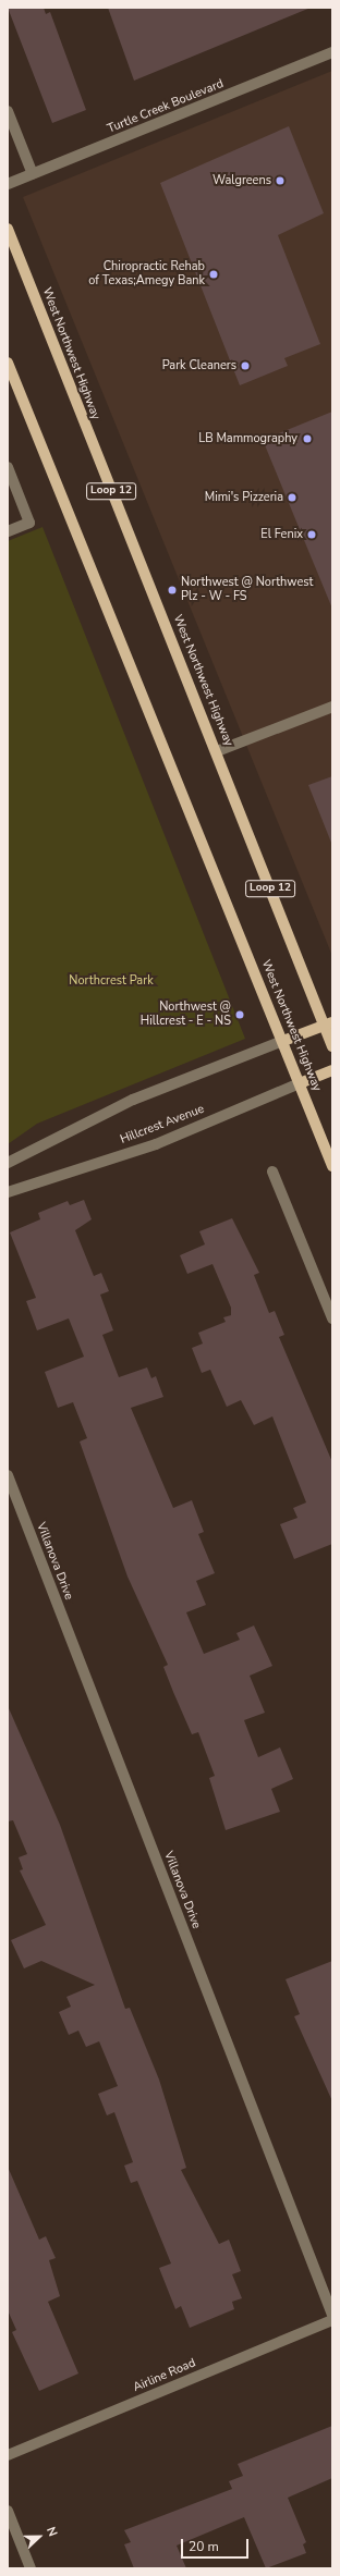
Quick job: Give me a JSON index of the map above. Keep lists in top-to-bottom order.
{
  "streets": {
    "main road": ["West Northwest Highway", "Loop 12"],
    "street": [
      "Turtle Creek Boulevard",
      "Hillcrest Avenue",
      "Villanova Drive",
      "Airline Road"
    ]
  },
  "crossings": [
    ["West Northwest Highway", "Hillcrest Avenue"]
  ],
  "parks": ["Northcrest Park"],
  "places": [
    "Walgreens",
    "Chiropractic Rehab of Texas;Amegy Bank",
    "Park Cleaners",
    "LB Mammography",
    "Mimi's Pizzeria",
    "El Fenix",
    "Northwest @ Northwest Plz - W - FS",
    "Northwest @ Hillcrest - E - NS"
  ],
  "scale_bar": "20 m",
  "north": "right"
}
